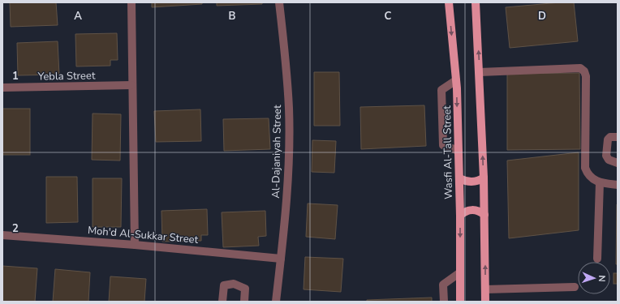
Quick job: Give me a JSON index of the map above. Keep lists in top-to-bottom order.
{
  "streets": {
    "main road": ["Wasfi Al-Tall Street"],
    "street": ["Yebla Street", "Al-Dajaniyah Street", "Moh'd Al-Sukkar Street"]
  },
  "crossings": [
    ["Al-Dajaniyah Street", "Moh'd Al-Sukkar Street"]
  ],
  "north": "right",
  "grid": {
    "columns": [
      "A",
      "B",
      "C",
      "D"
    ],
    "rows": ["1", "2"]
  }
}
